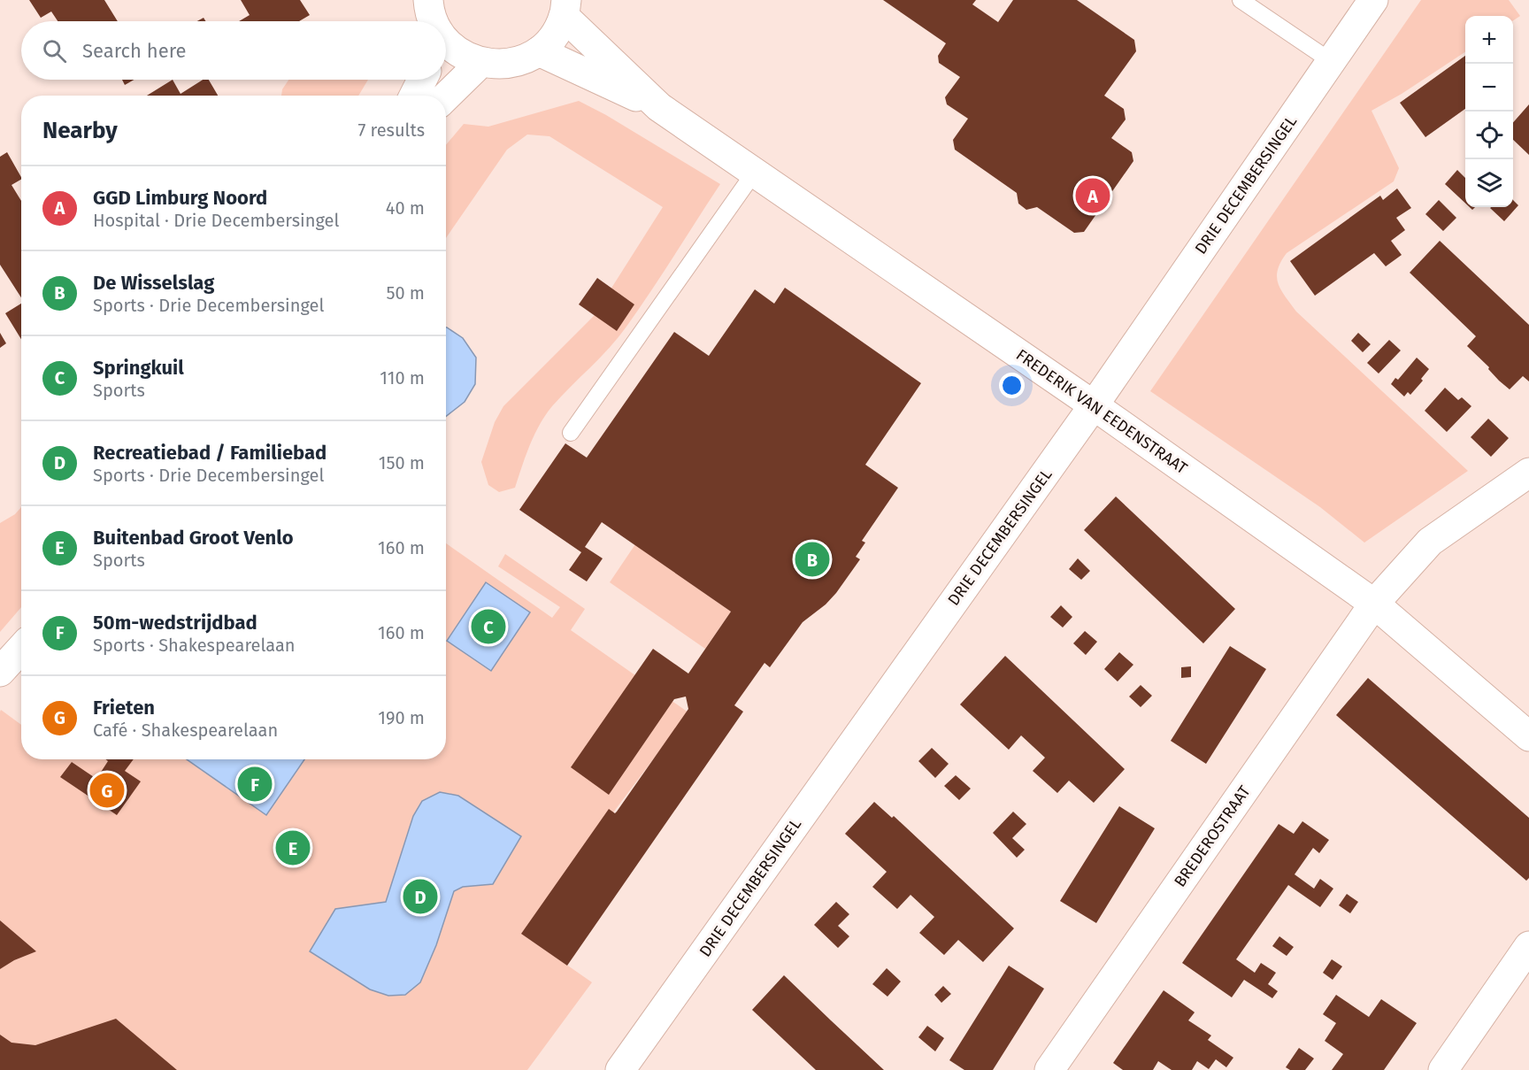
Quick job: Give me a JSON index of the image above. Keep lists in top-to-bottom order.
{
  "streets": {
    "street": ["DRIE DECEMBERSINGEL", "FREDERIK VAN EEDENSTRAAT", "BREDEROSTRAAT"]
  },
  "crossings": [
    ["DRIE DECEMBERSINGEL", "FREDERIK VAN EEDENSTRAAT"],
    ["FREDERIK VAN EEDENSTRAAT", "BREDEROSTRAAT"]
  ],
  "page": {
    "map_buttons": ["+", "−"],
    "search": "Search here",
    "heading": ["Nearby", "7 results"],
    "list": [
      {
        "mark": "A",
        "name": "GGD Limburg Noord",
        "note": "Hospital · Drie Decembersingel",
        "value": "40 m"
      },
      {
        "mark": "B",
        "name": "De Wisselslag",
        "note": "Sports · Drie Decembersingel",
        "value": "50 m"
      },
      {
        "mark": "C",
        "name": "Springkuil",
        "note": "Sports",
        "value": "110 m"
      },
      {
        "mark": "D",
        "name": "Recreatiebad / Familiebad",
        "note": "Sports · Drie Decembersingel",
        "value": "150 m"
      },
      {
        "mark": "E",
        "name": "Buitenbad Groot Venlo",
        "note": "Sports",
        "value": "160 m"
      },
      {
        "mark": "F",
        "name": "50m-wedstrijdbad",
        "note": "Sports · Shakespearelaan",
        "value": "160 m"
      },
      {
        "mark": "G",
        "name": "Frieten",
        "note": "Café · Shakespearelaan",
        "value": "190 m"
      }
    ],
    "pins": [
      "A",
      "B",
      "C",
      "F",
      "G",
      "E",
      "D"
    ]
  }
}
